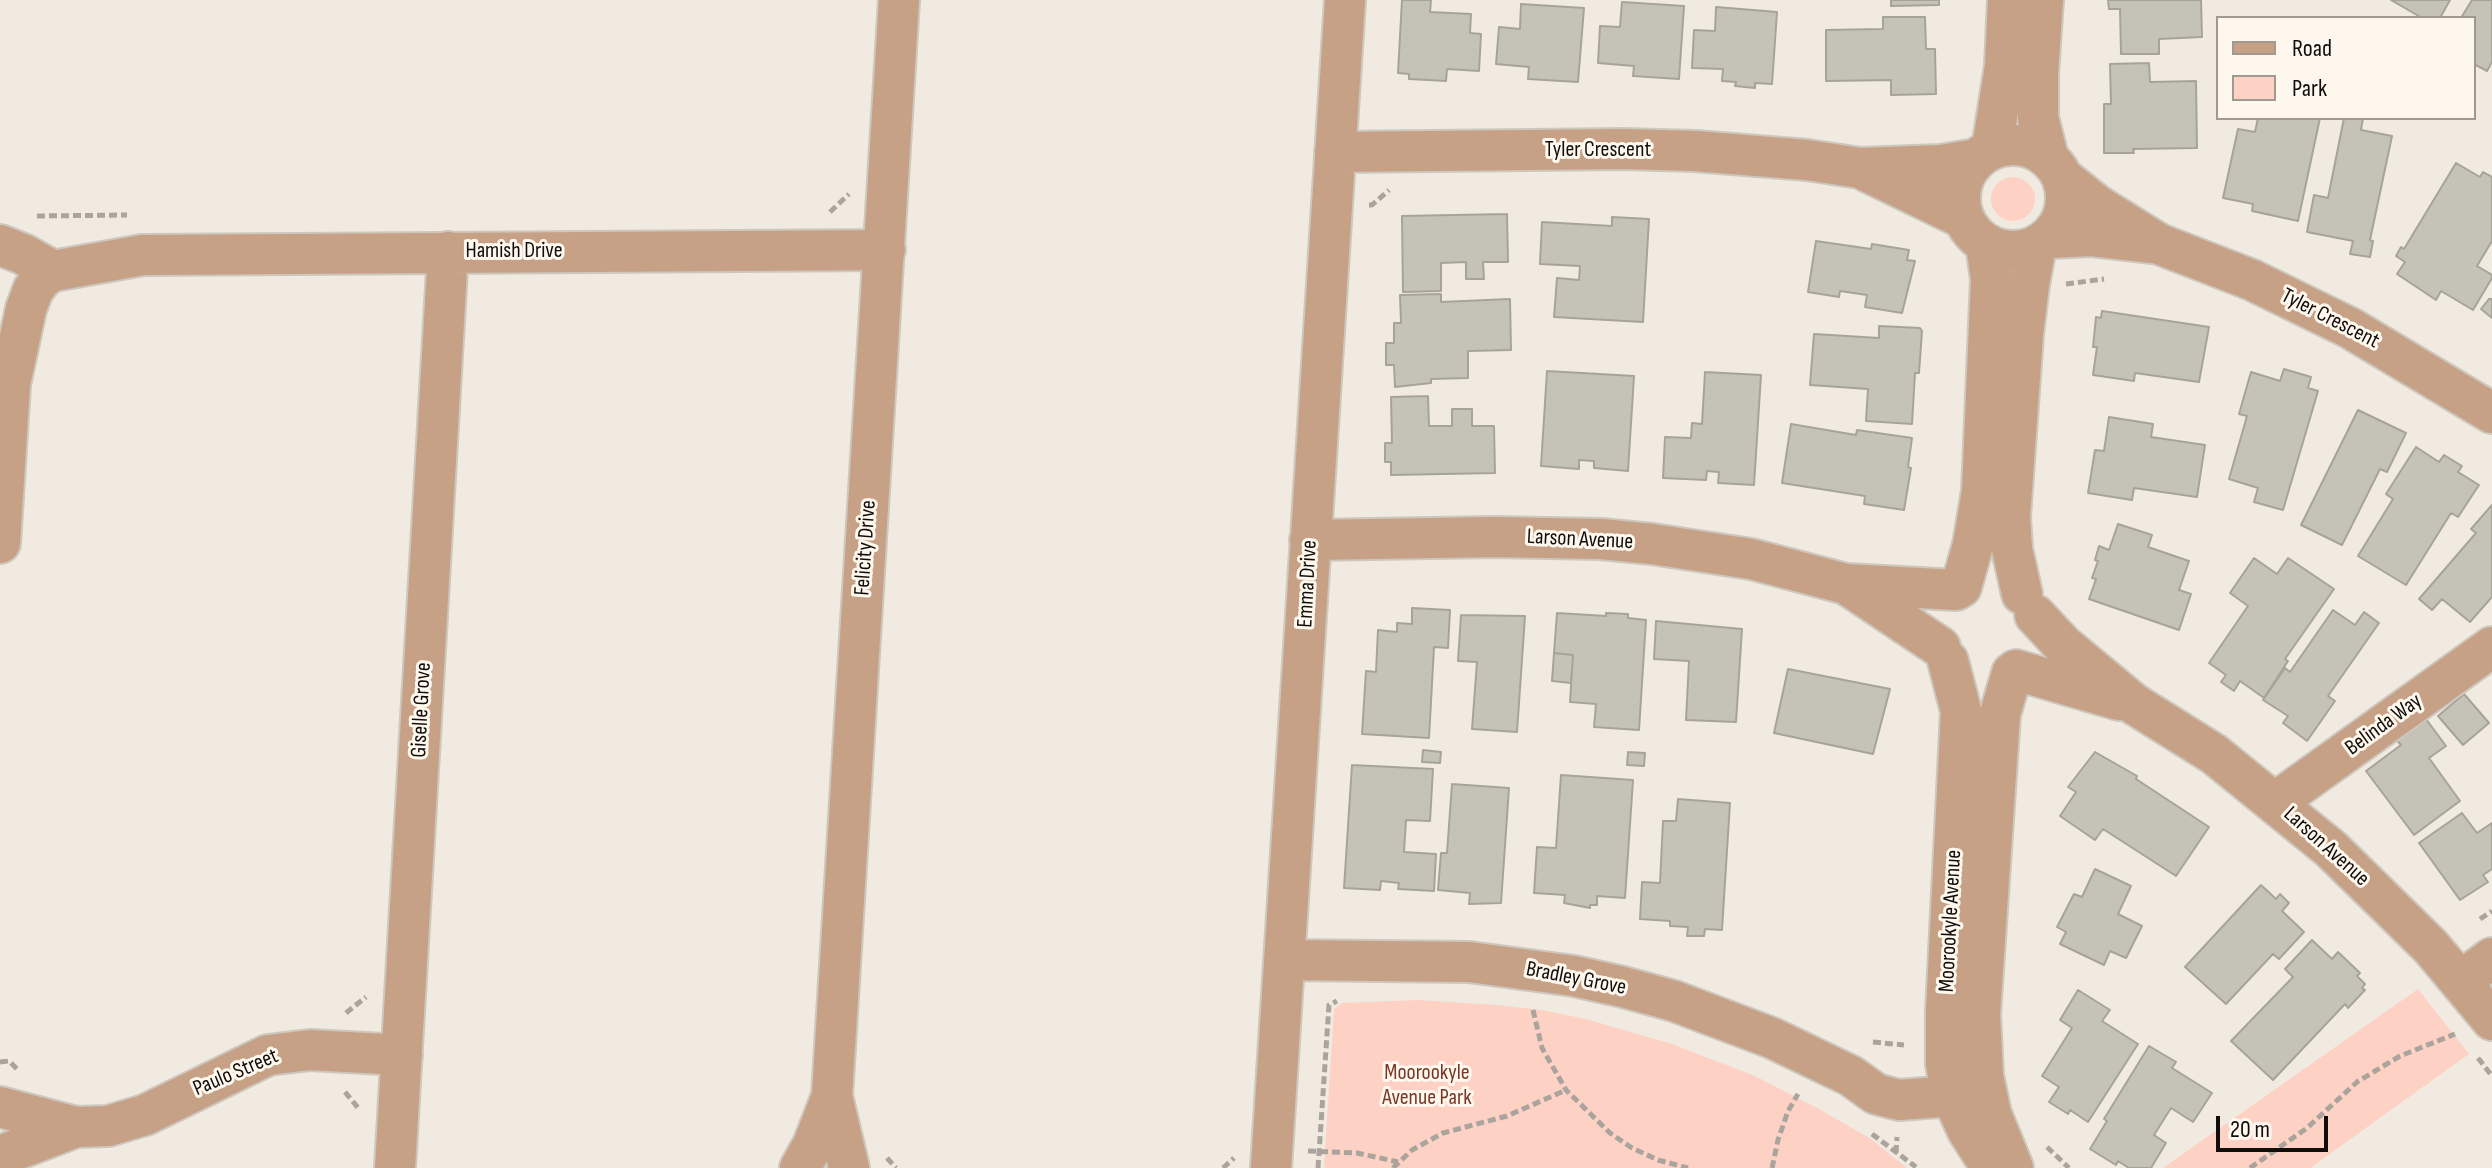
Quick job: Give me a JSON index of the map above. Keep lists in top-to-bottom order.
{
  "streets": {
    "street": [
      "Tyler Crescent",
      "Hamish Drive",
      "Larson Avenue",
      "Felicity Drive",
      "Emma Drive",
      "Giselle Grove",
      "Belinda Way",
      "Moorookyle Avenue",
      "Bradley Grove",
      "Paulo Street"
    ]
  },
  "crossings": [
    ["Tyler Crescent", "Emma Drive"],
    ["Hamish Drive", "Felicity Drive"],
    ["Hamish Drive", "Giselle Grove"],
    ["Larson Avenue", "Emma Drive"],
    ["Larson Avenue", "Belinda Way"],
    ["Larson Avenue", "Moorookyle Avenue"],
    ["Emma Drive", "Bradley Grove"],
    ["Giselle Grove", "Paulo Street"],
    ["Moorookyle Avenue", "Bradley Grove"]
  ],
  "parks": ["Moorookyle Avenue Park"],
  "legend": ["Road", "Park"],
  "scale_bar": "20 m"
}
